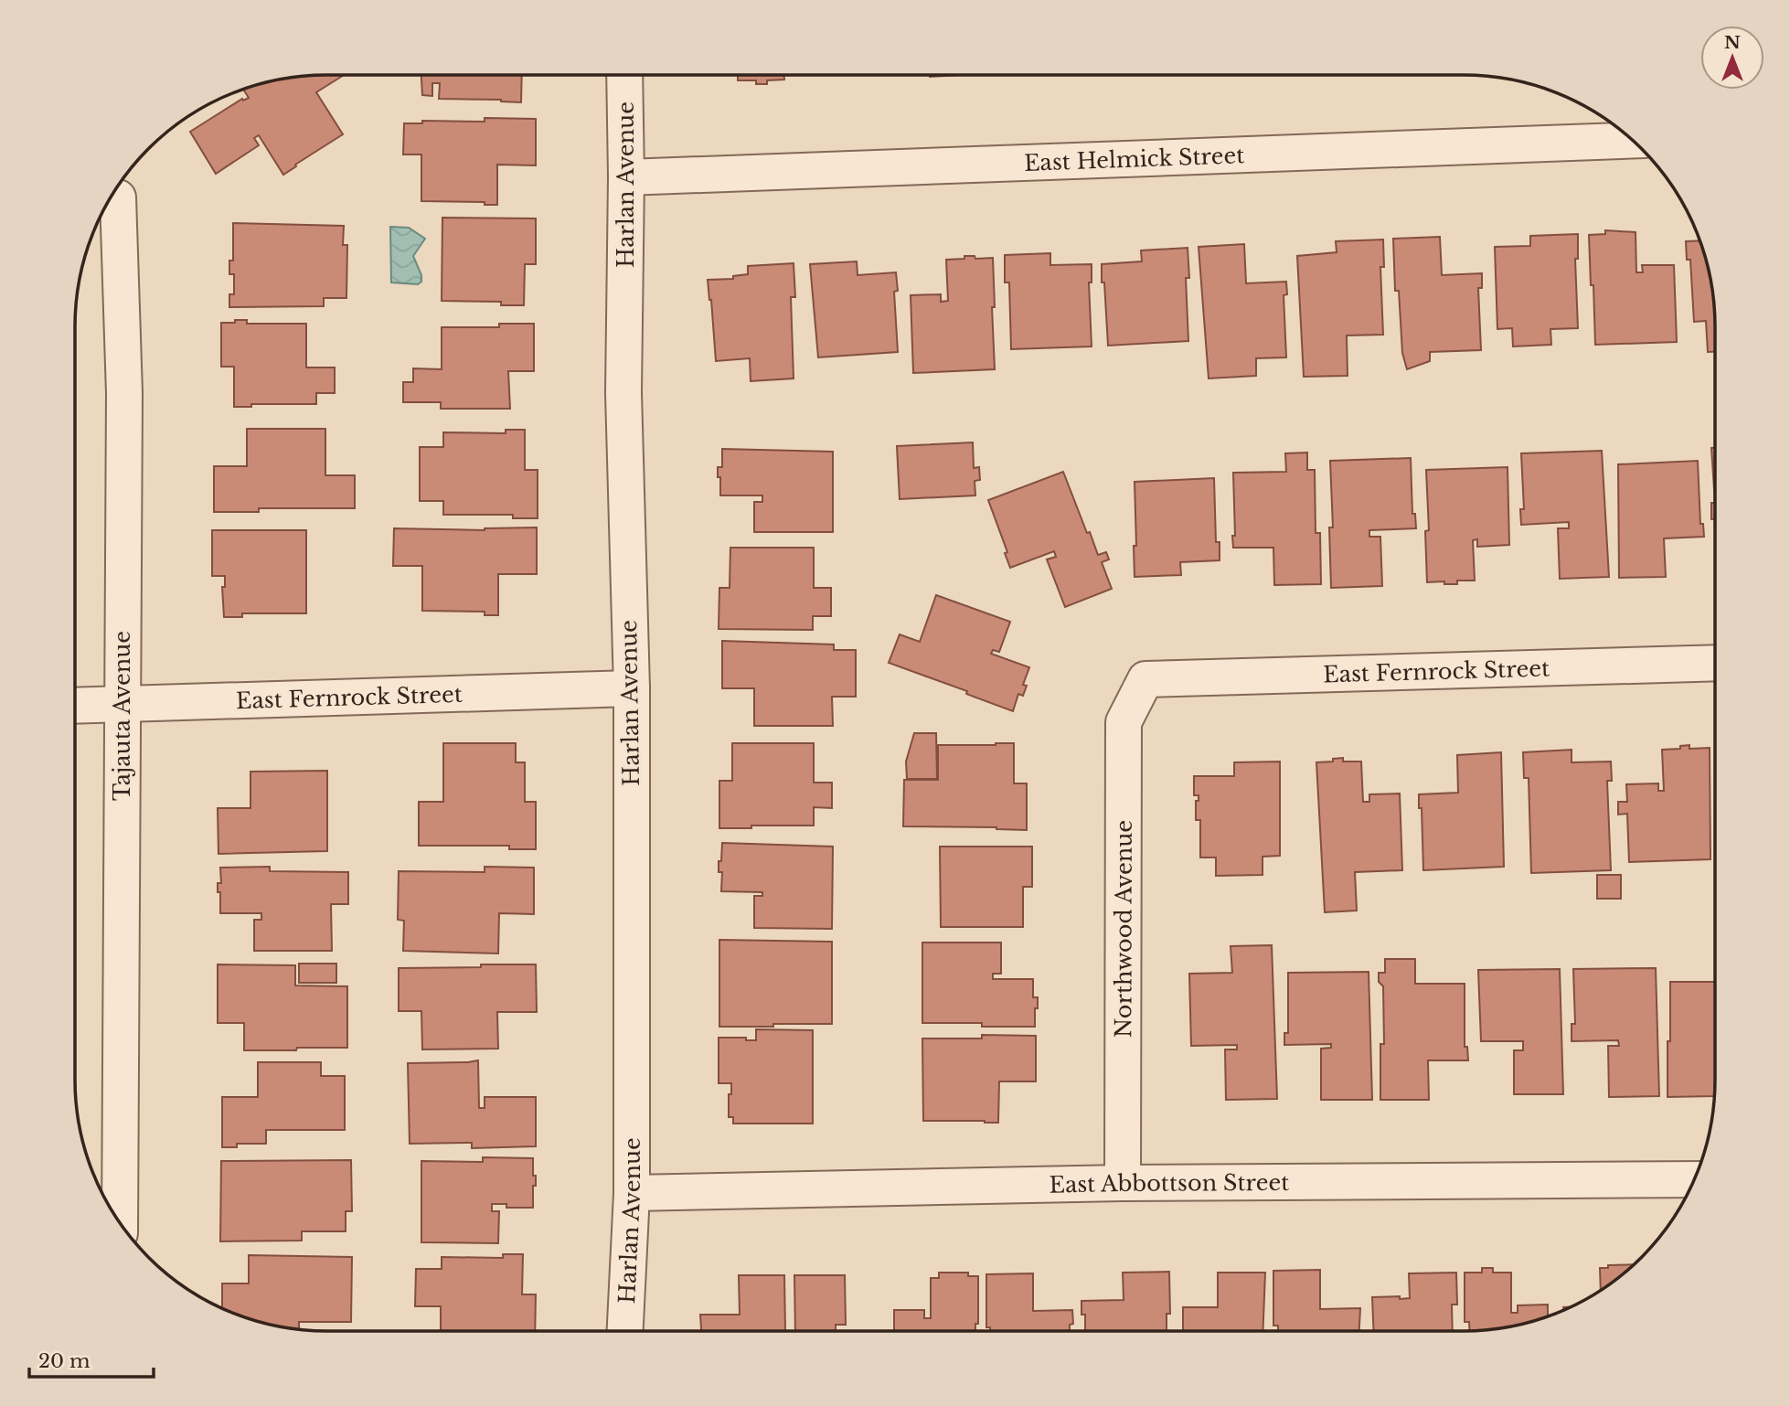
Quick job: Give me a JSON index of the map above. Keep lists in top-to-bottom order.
{
  "streets": {
    "street": [
      "East Helmick Street",
      "Harlan Avenue",
      "East Fernrock Street",
      "Tajauta Avenue",
      "Northwood Avenue",
      "East Abbottson Street"
    ]
  },
  "crossings": [
    ["East Helmick Street", "Harlan Avenue"],
    ["Harlan Avenue", "East Fernrock Street"],
    ["Harlan Avenue", "East Abbottson Street"],
    ["East Fernrock Street", "Tajauta Avenue"],
    ["East Fernrock Street", "Northwood Avenue"],
    ["Northwood Avenue", "East Abbottson Street"]
  ],
  "scale_bar": "20 m",
  "north": "top"
}
